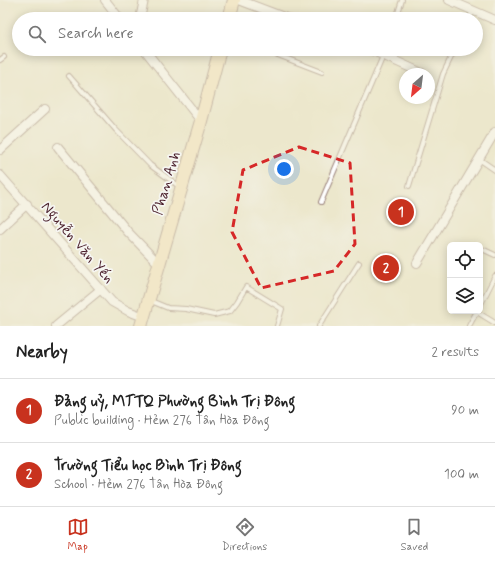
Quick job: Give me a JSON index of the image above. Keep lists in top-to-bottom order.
{
  "streets": {
    "main road": ["Phan Anh"],
    "street": ["Nguyễn Văn Yến"]
  },
  "crossings": [
    ["Phan Anh", "Nguyễn Văn Yến"]
  ],
  "north": "bottom left",
  "page": {
    "search": "Search here",
    "pins": ["1", "2"],
    "heading": ["Nearby", "2 results"],
    "list": [
      {
        "mark": "1",
        "name": "Đảng uỷ, MTTQ Phường Bình Trị Đông",
        "note": "Public building · Hẻm 276 Tân Hòa Đông",
        "value": "90 m"
      },
      {
        "mark": "2",
        "name": "Trường Tiểu học Bình Trị Đông",
        "note": "School · Hẻm 276 Tân Hòa Đông",
        "value": "100 m"
      }
    ],
    "nav": ["Map", "Directions", "Saved"]
  }
}
